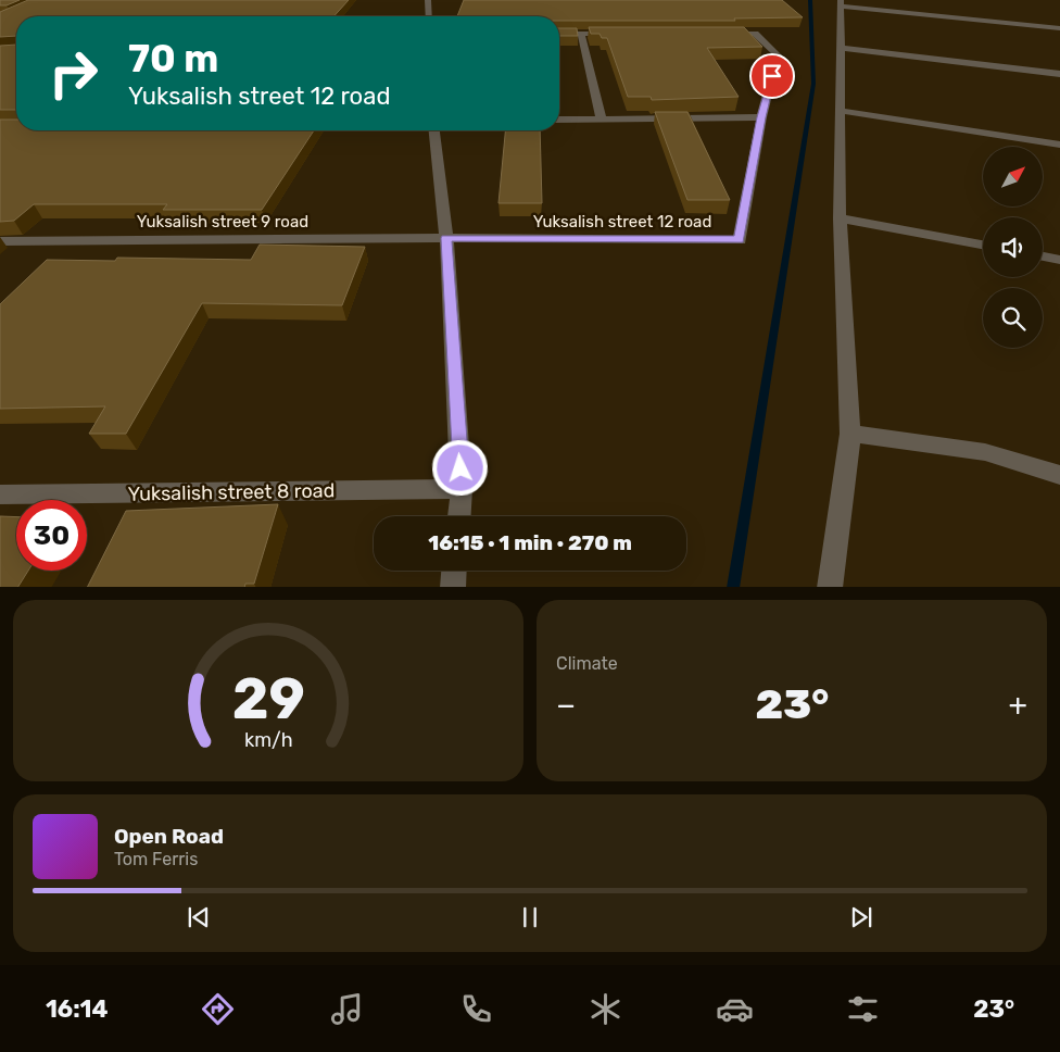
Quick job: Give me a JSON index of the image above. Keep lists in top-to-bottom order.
{
  "streets": {
    "street": ["Yuksalish street 9 road", "Yuksalish street 12 road", "Yuksalish street 8 road"]
  },
  "crossings": [
    ["Yuksalish street 9 road", "Yuksalish street 12 road"]
  ],
  "north": "top right",
  "page": {
    "turn": ["70 m", "Yuksalish street 12 road"],
    "limit": "30",
    "trip": "16:15 · 1 min · 270 m",
    "tile": "Climate",
    "heat": ["−", "23°", "+"],
    "song": ["Open Road", "Tom Ferris"],
    "tabs": ["16:14", "23°"],
    "gauge": ["29", "km/h"]
  }
}
